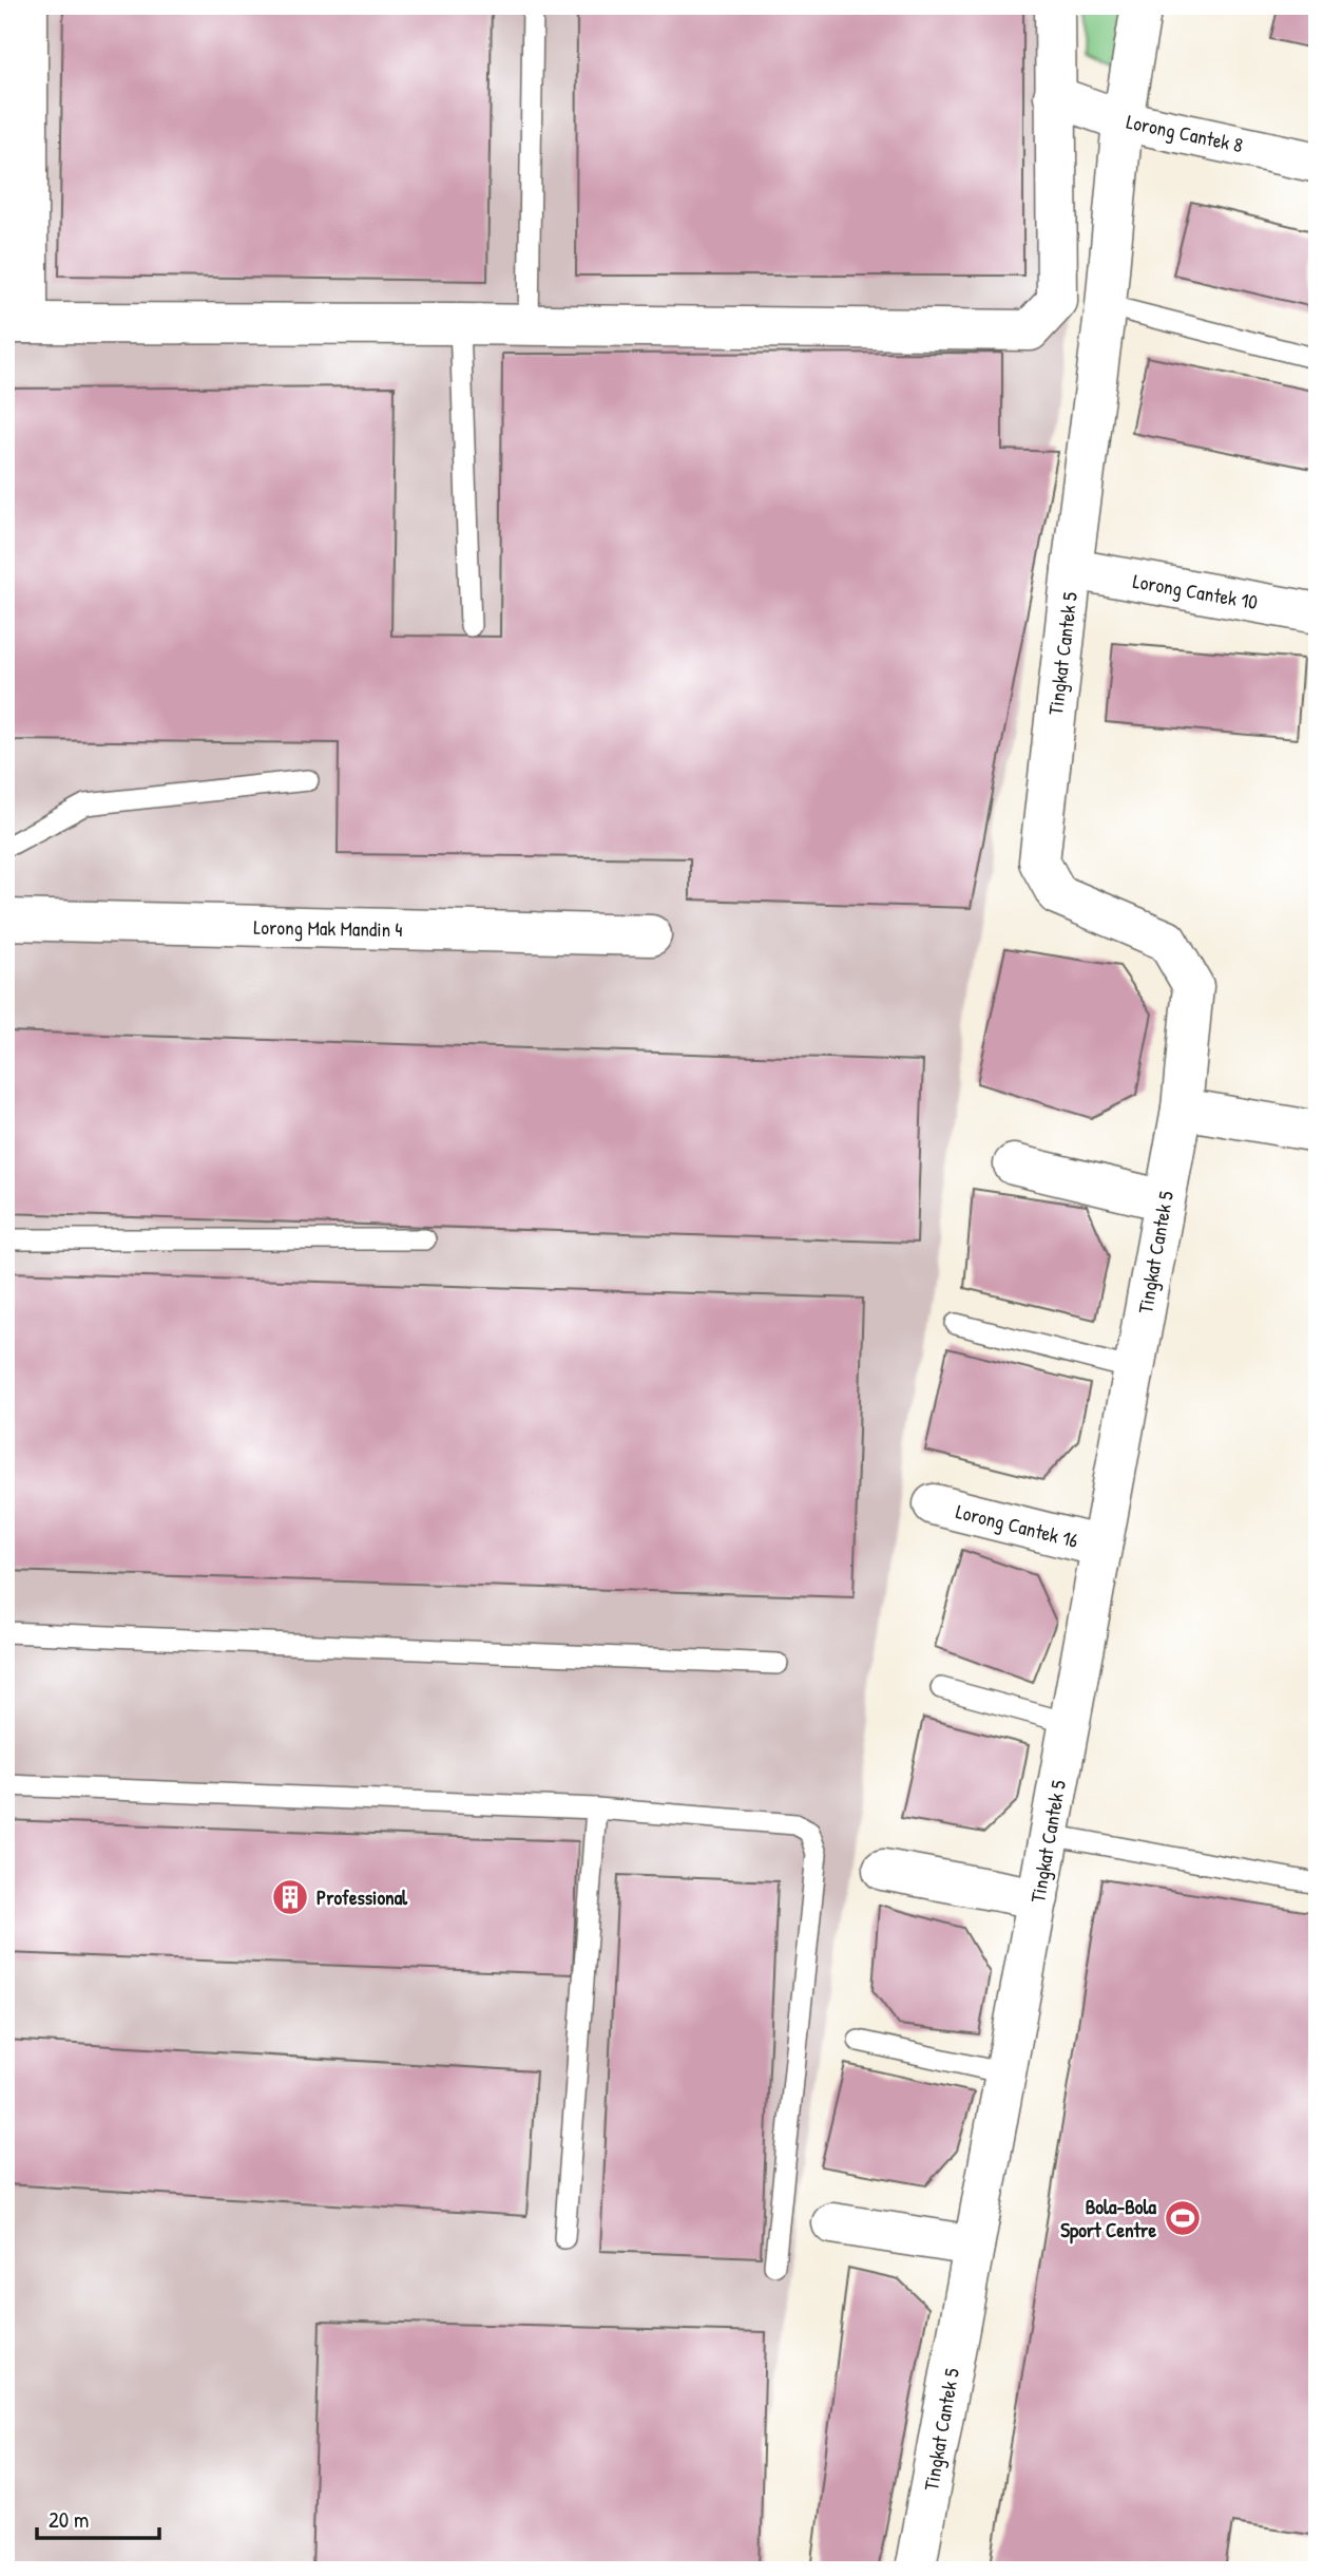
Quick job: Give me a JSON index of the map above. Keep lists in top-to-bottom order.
{
  "streets": {
    "street": [
      "Lorong Cantek 8",
      "Lorong Cantek 10",
      "Tingkat Cantek 5",
      "Lorong Mak Mandin 4",
      "Lorong Cantek 16"
    ]
  },
  "crossings": [
    ["Lorong Cantek 8", "Tingkat Cantek 5"],
    ["Lorong Cantek 10", "Tingkat Cantek 5"],
    ["Tingkat Cantek 5", "Lorong Cantek 16"]
  ],
  "places": {
    "building": ["Professional"],
    "sports": ["Bola-Bola Sport Centre"]
  },
  "scale_bar": "20 m"
}
